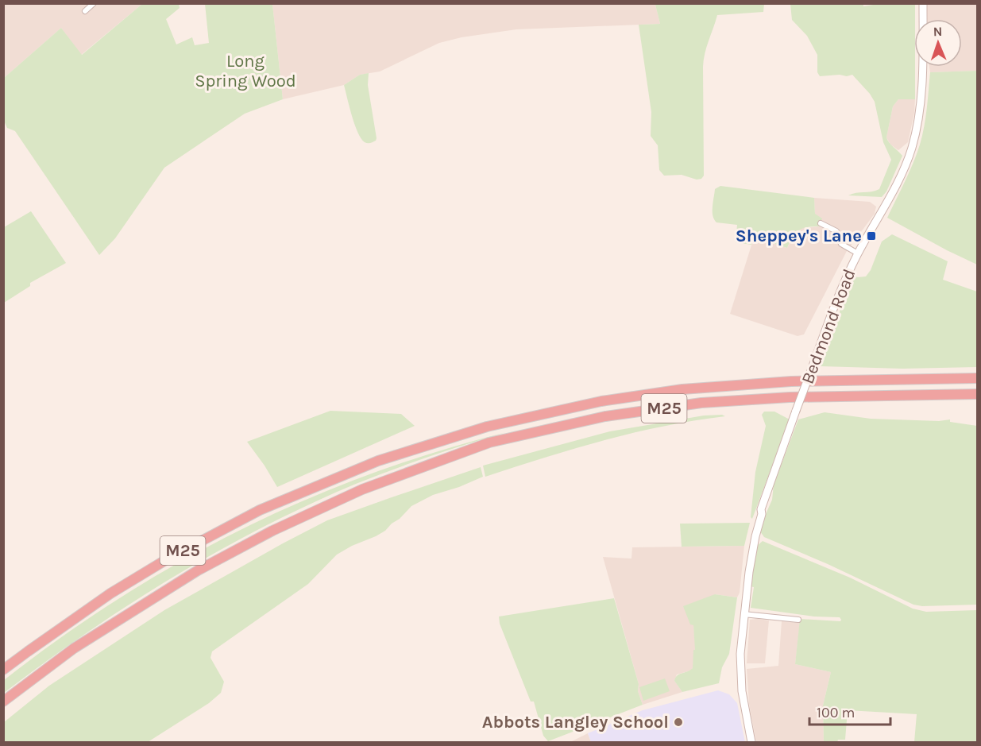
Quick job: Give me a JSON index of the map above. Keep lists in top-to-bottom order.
{
  "streets": {
    "highway": ["M25"],
    "street": ["Bedmond Road"]
  },
  "parks": ["Long Spring Wood"],
  "places": {
    "transit": ["Sheppey's Lane"],
    "other": ["Abbots Langley School"]
  },
  "scale_bar": "100 m",
  "north": "top"
}
